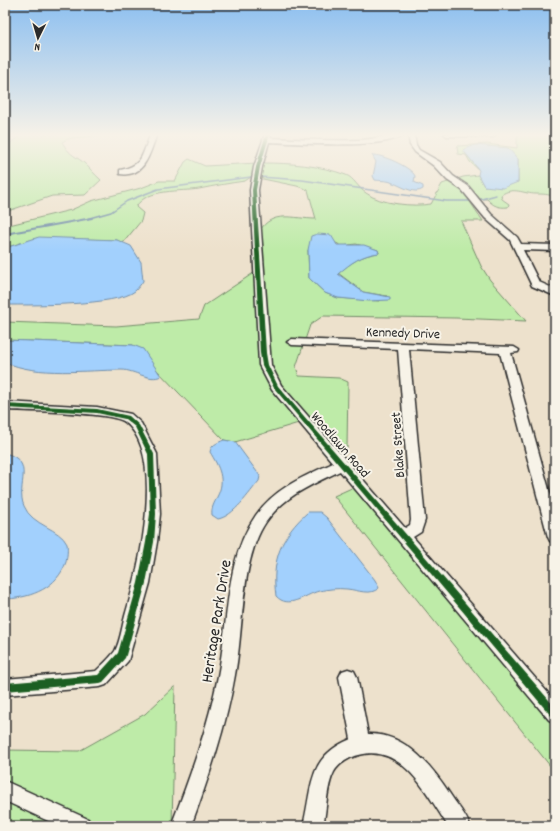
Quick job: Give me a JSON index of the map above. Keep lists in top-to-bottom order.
{
  "streets": {
    "street": [
      "Kennedy Drive",
      "Woodlawn Road",
      "Blake Street",
      "Heritage Park Drive"
    ]
  },
  "crossings": [
    ["Kennedy Drive", "Blake Street"],
    ["Woodlawn Road", "Blake Street"],
    ["Woodlawn Road", "Heritage Park Drive"]
  ],
  "north": "bottom"
}
